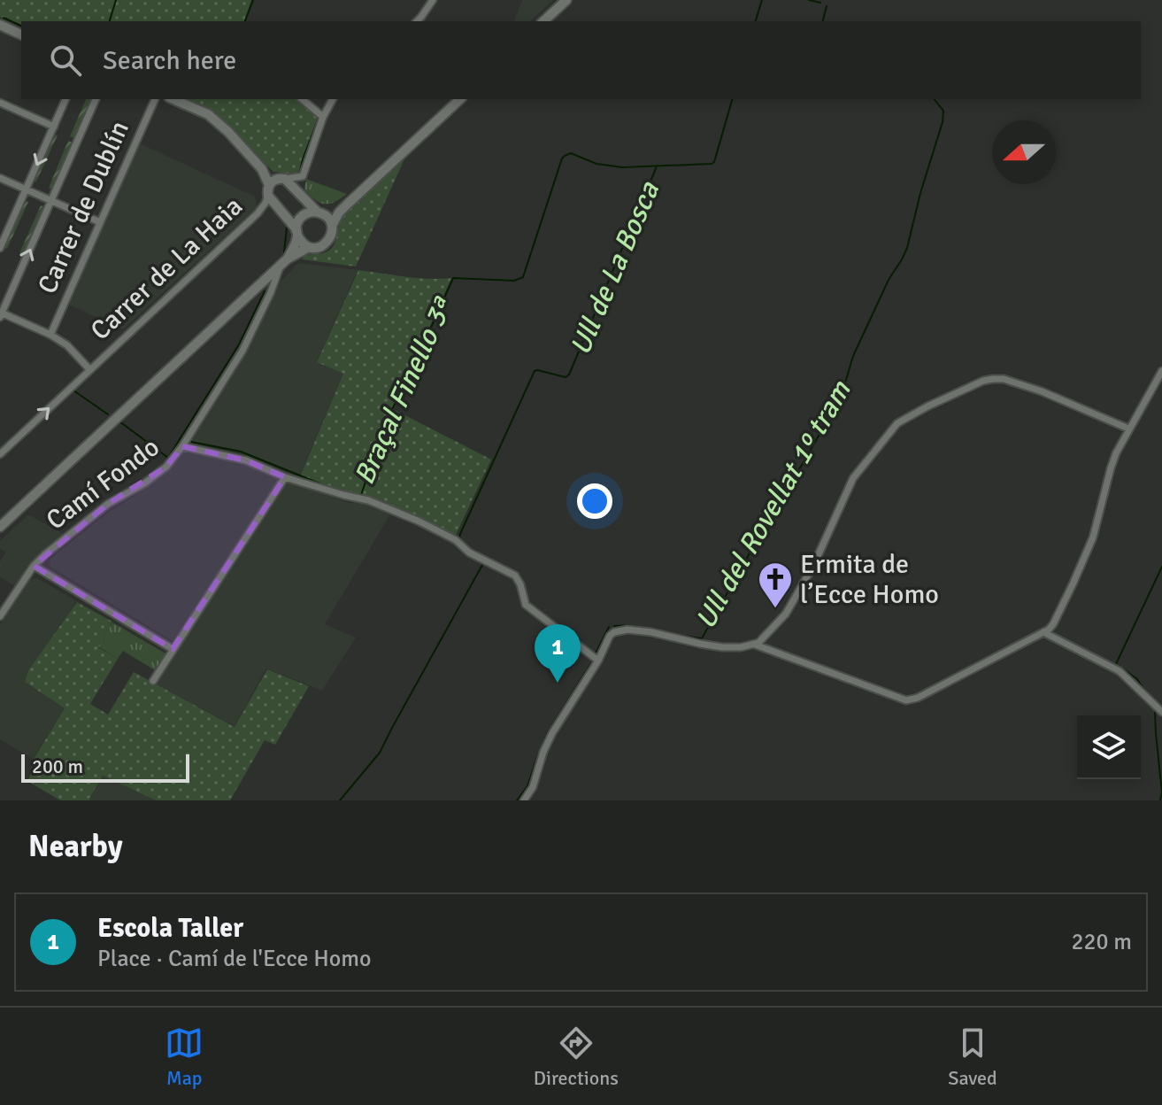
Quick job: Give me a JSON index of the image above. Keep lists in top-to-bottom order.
{
  "streets": {
    "street": ["Carrer de Dublín", "Carrer de La Haia", "Camí Fondo"]
  },
  "water": ["Ull de La Bosca", "Braçal Finello 3ª", "Ull del Rovellat 1º tram"],
  "places": {
    "church": ["Ermita de l’Ecce Homo"]
  },
  "scale_bar": "200 m",
  "north": "left",
  "page": {
    "search": "Search here",
    "pins": "1",
    "scale": "200 m",
    "heading": "Nearby",
    "list": [
      {
        "mark": "1",
        "name": "Escola Taller",
        "note": "Place · Camí de l'Ecce Homo",
        "value": "220 m"
      }
    ],
    "nav": ["Map", "Directions", "Saved"]
  }
}
